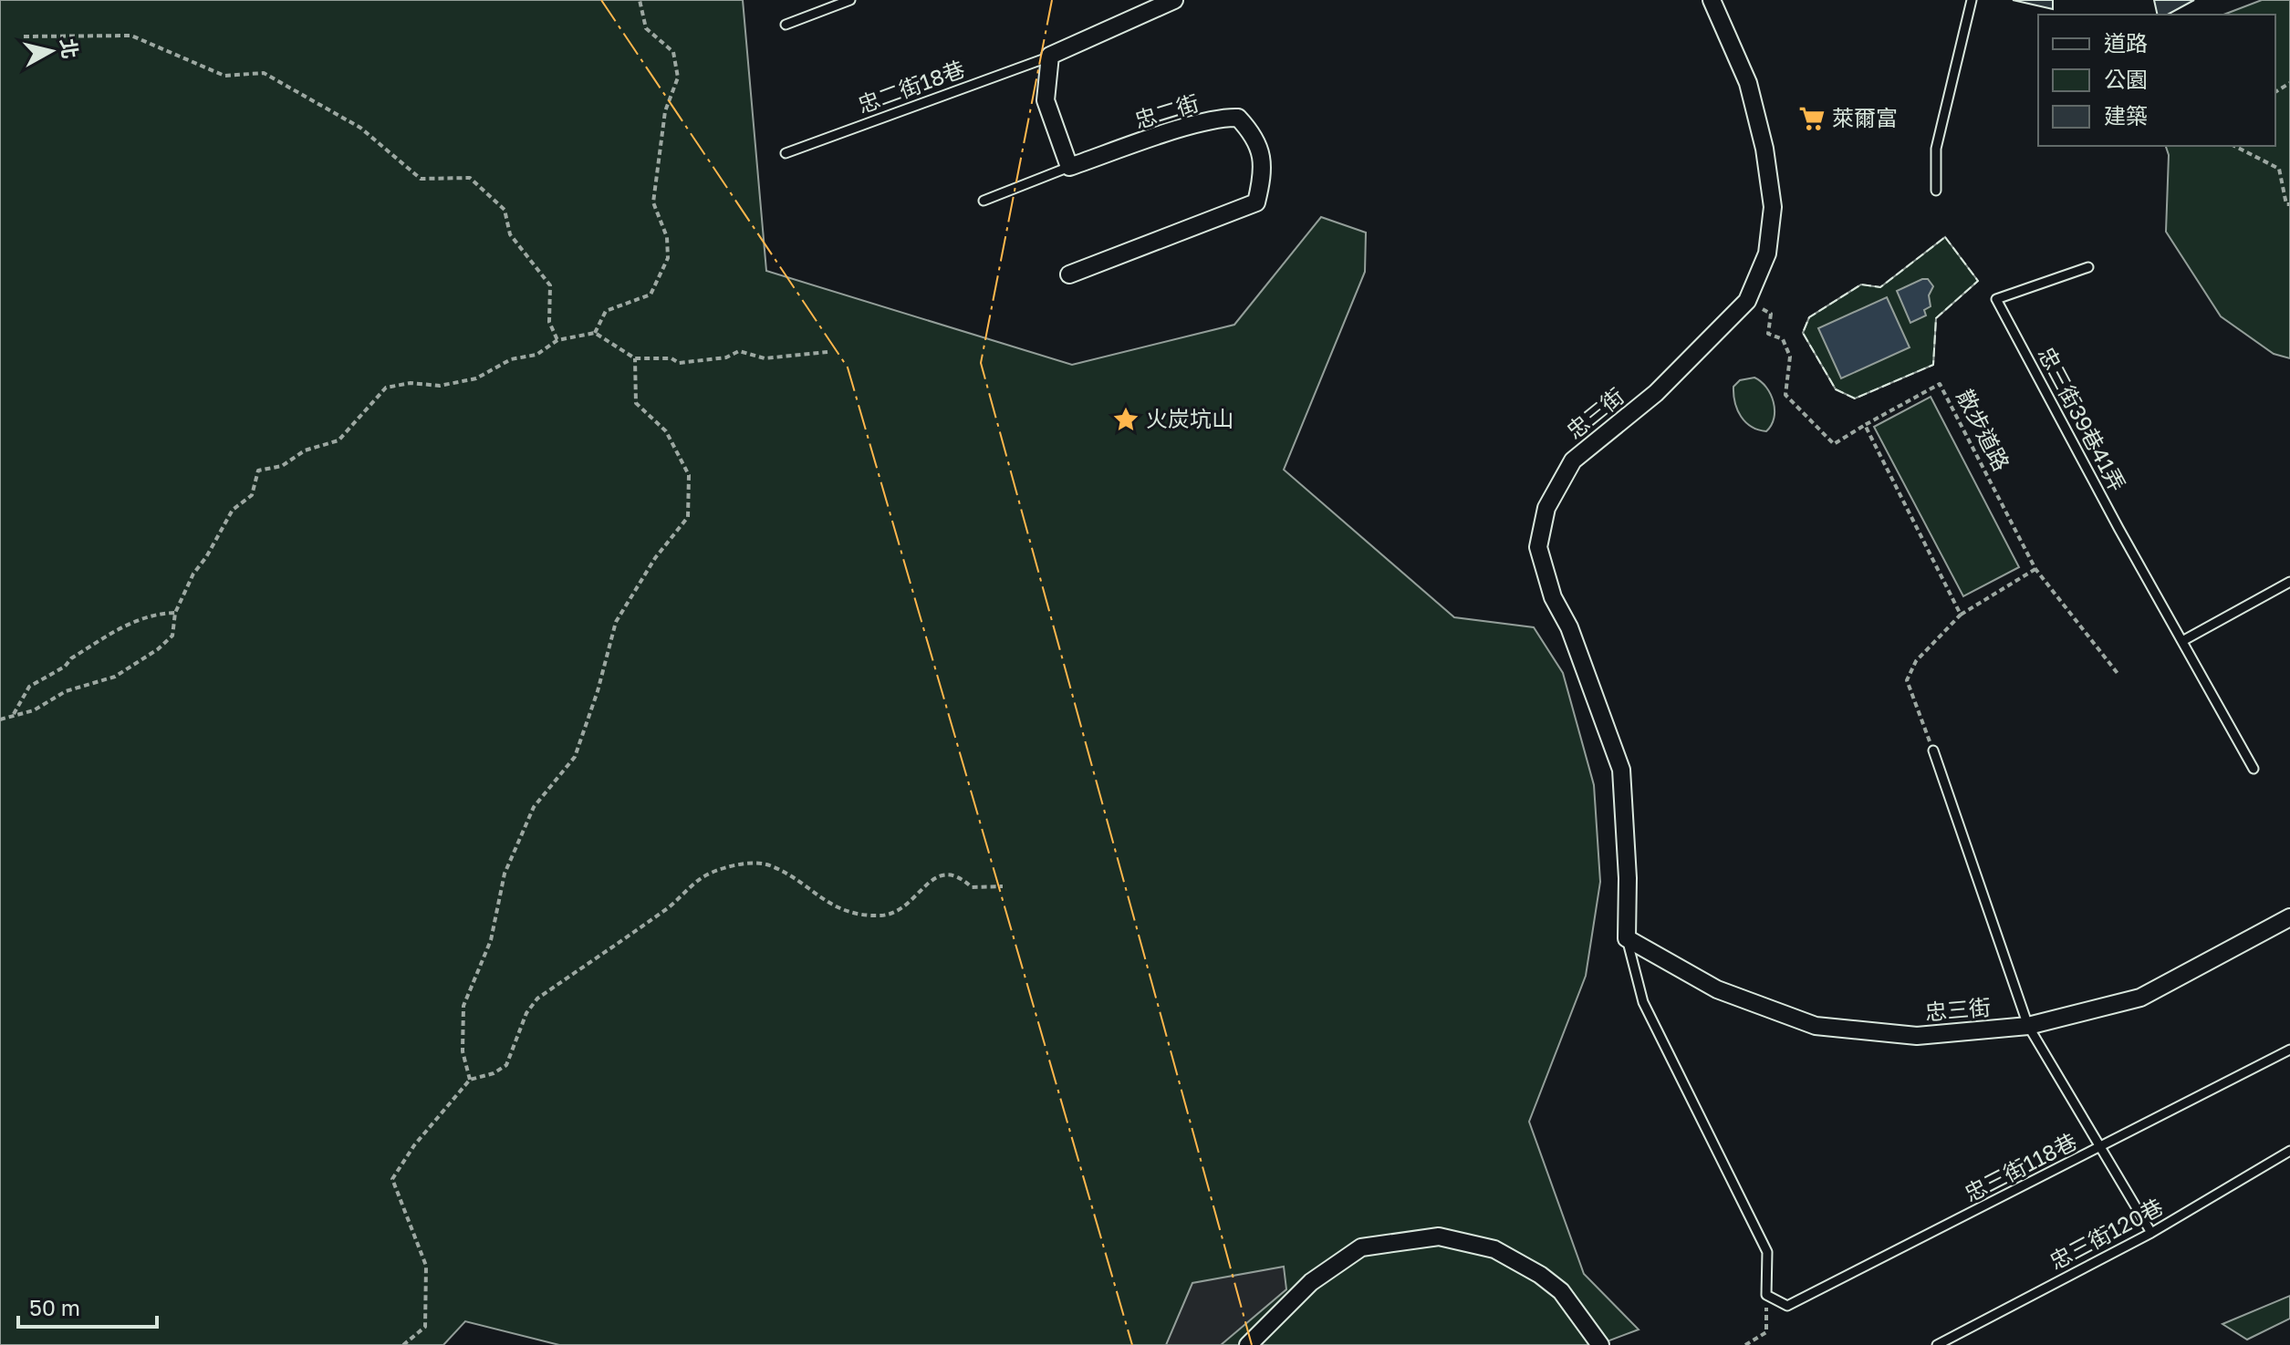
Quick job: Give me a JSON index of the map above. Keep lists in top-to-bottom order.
{
  "streets": {
    "street": ["忠二街", "忠三街"],
    "lane": [
      "忠二街18巷",
      "忠三街39巷41弄",
      "忠三街118巷",
      "忠三街120巷"
    ],
    "path": ["散步道路"]
  },
  "crossings": [
    ["忠三街", "散步道路"],
    ["忠三街", "忠三街118巷"]
  ],
  "places": {
    "supermarket": ["萊爾富"],
    "place": ["火炭坑山"]
  },
  "legend": ["道路", "公園", "建築"],
  "scale_bar": "50 m",
  "north": "right"
}
